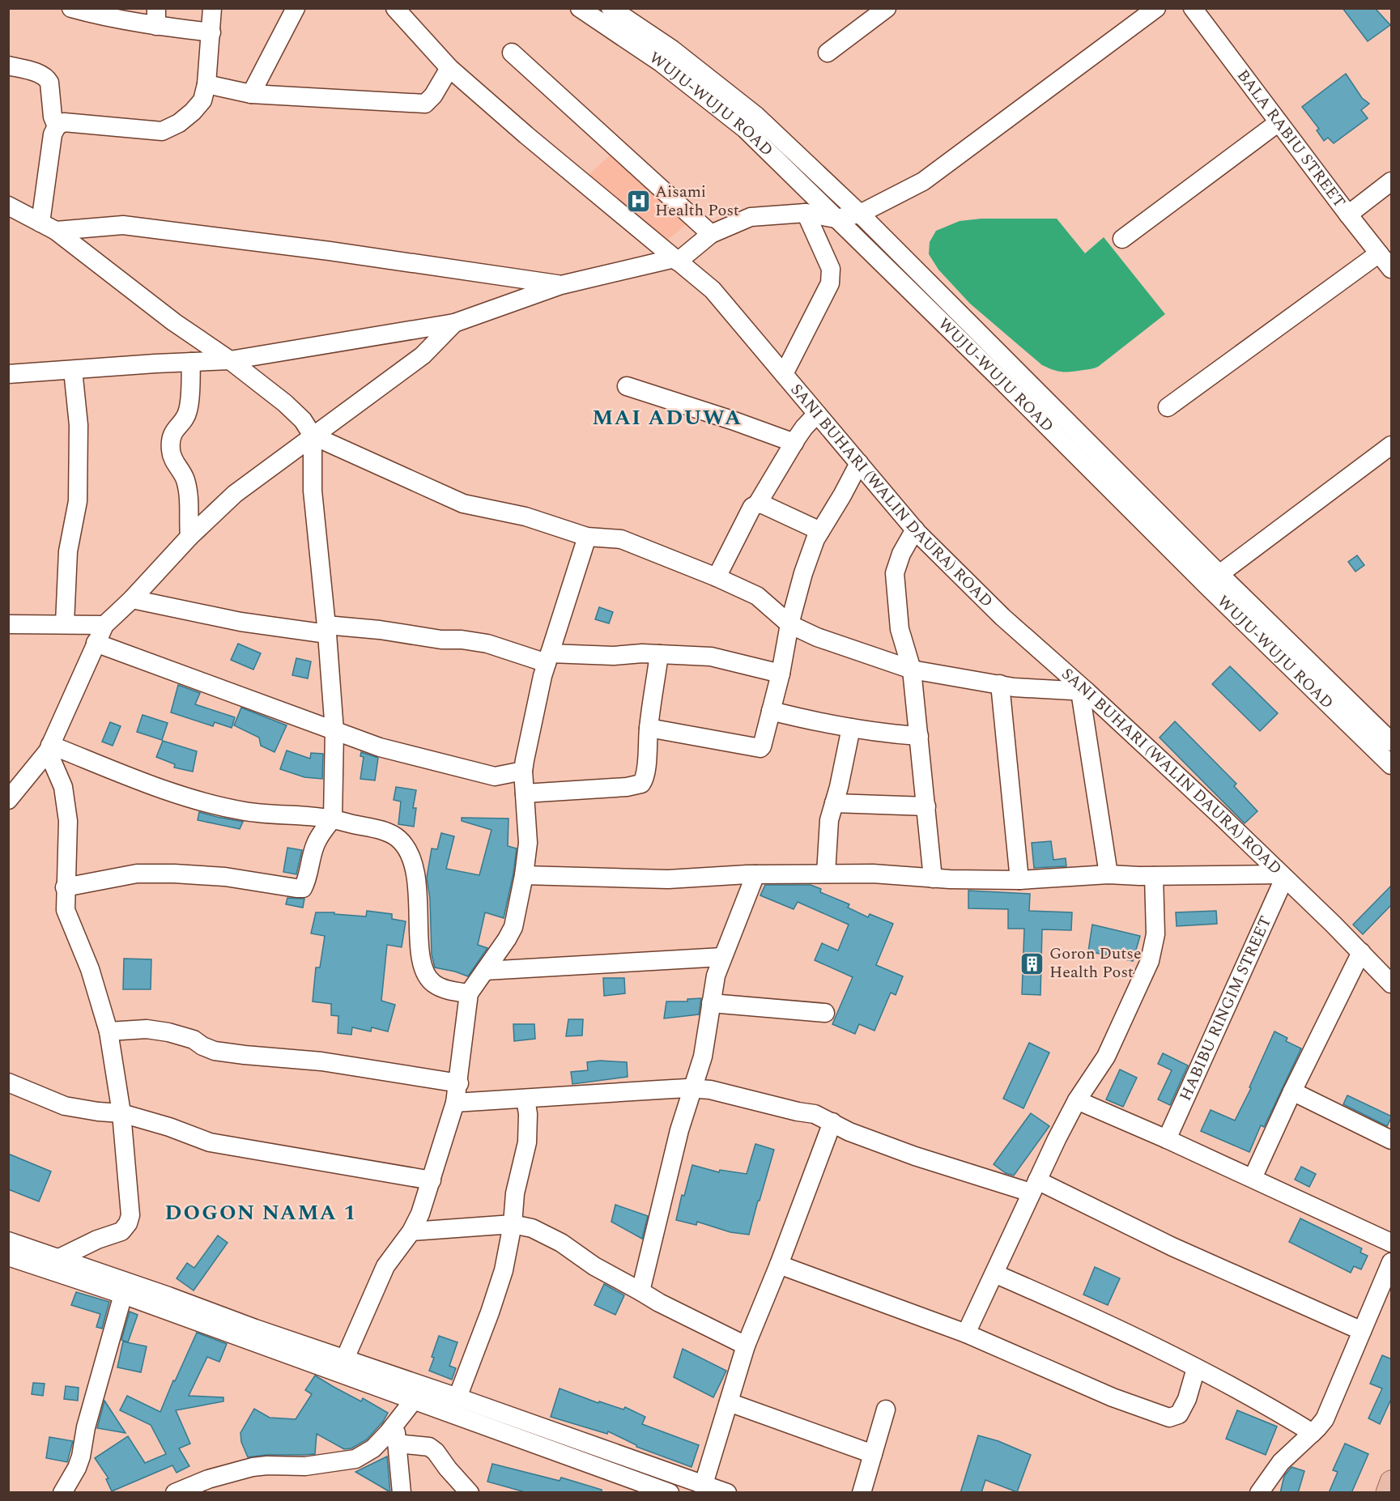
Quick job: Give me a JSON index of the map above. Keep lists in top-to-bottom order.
{
  "streets": {
    "street": [
      "WUJU-WUJU ROAD",
      "BALA RABIU STREET",
      "SANI BUHARI (WALIN DAURA) ROAD",
      "HABIBU RINGIM STREET"
    ]
  },
  "crossings": [
    ["SANI BUHARI (WALIN DAURA) ROAD", "HABIBU RINGIM STREET"]
  ],
  "districts": ["MAI ADUWA", "DOGON NAMA 1"],
  "places": {
    "hospital": ["Aisami Health Post"],
    "building": ["Goron Dutse Health Post"]
  }
}
